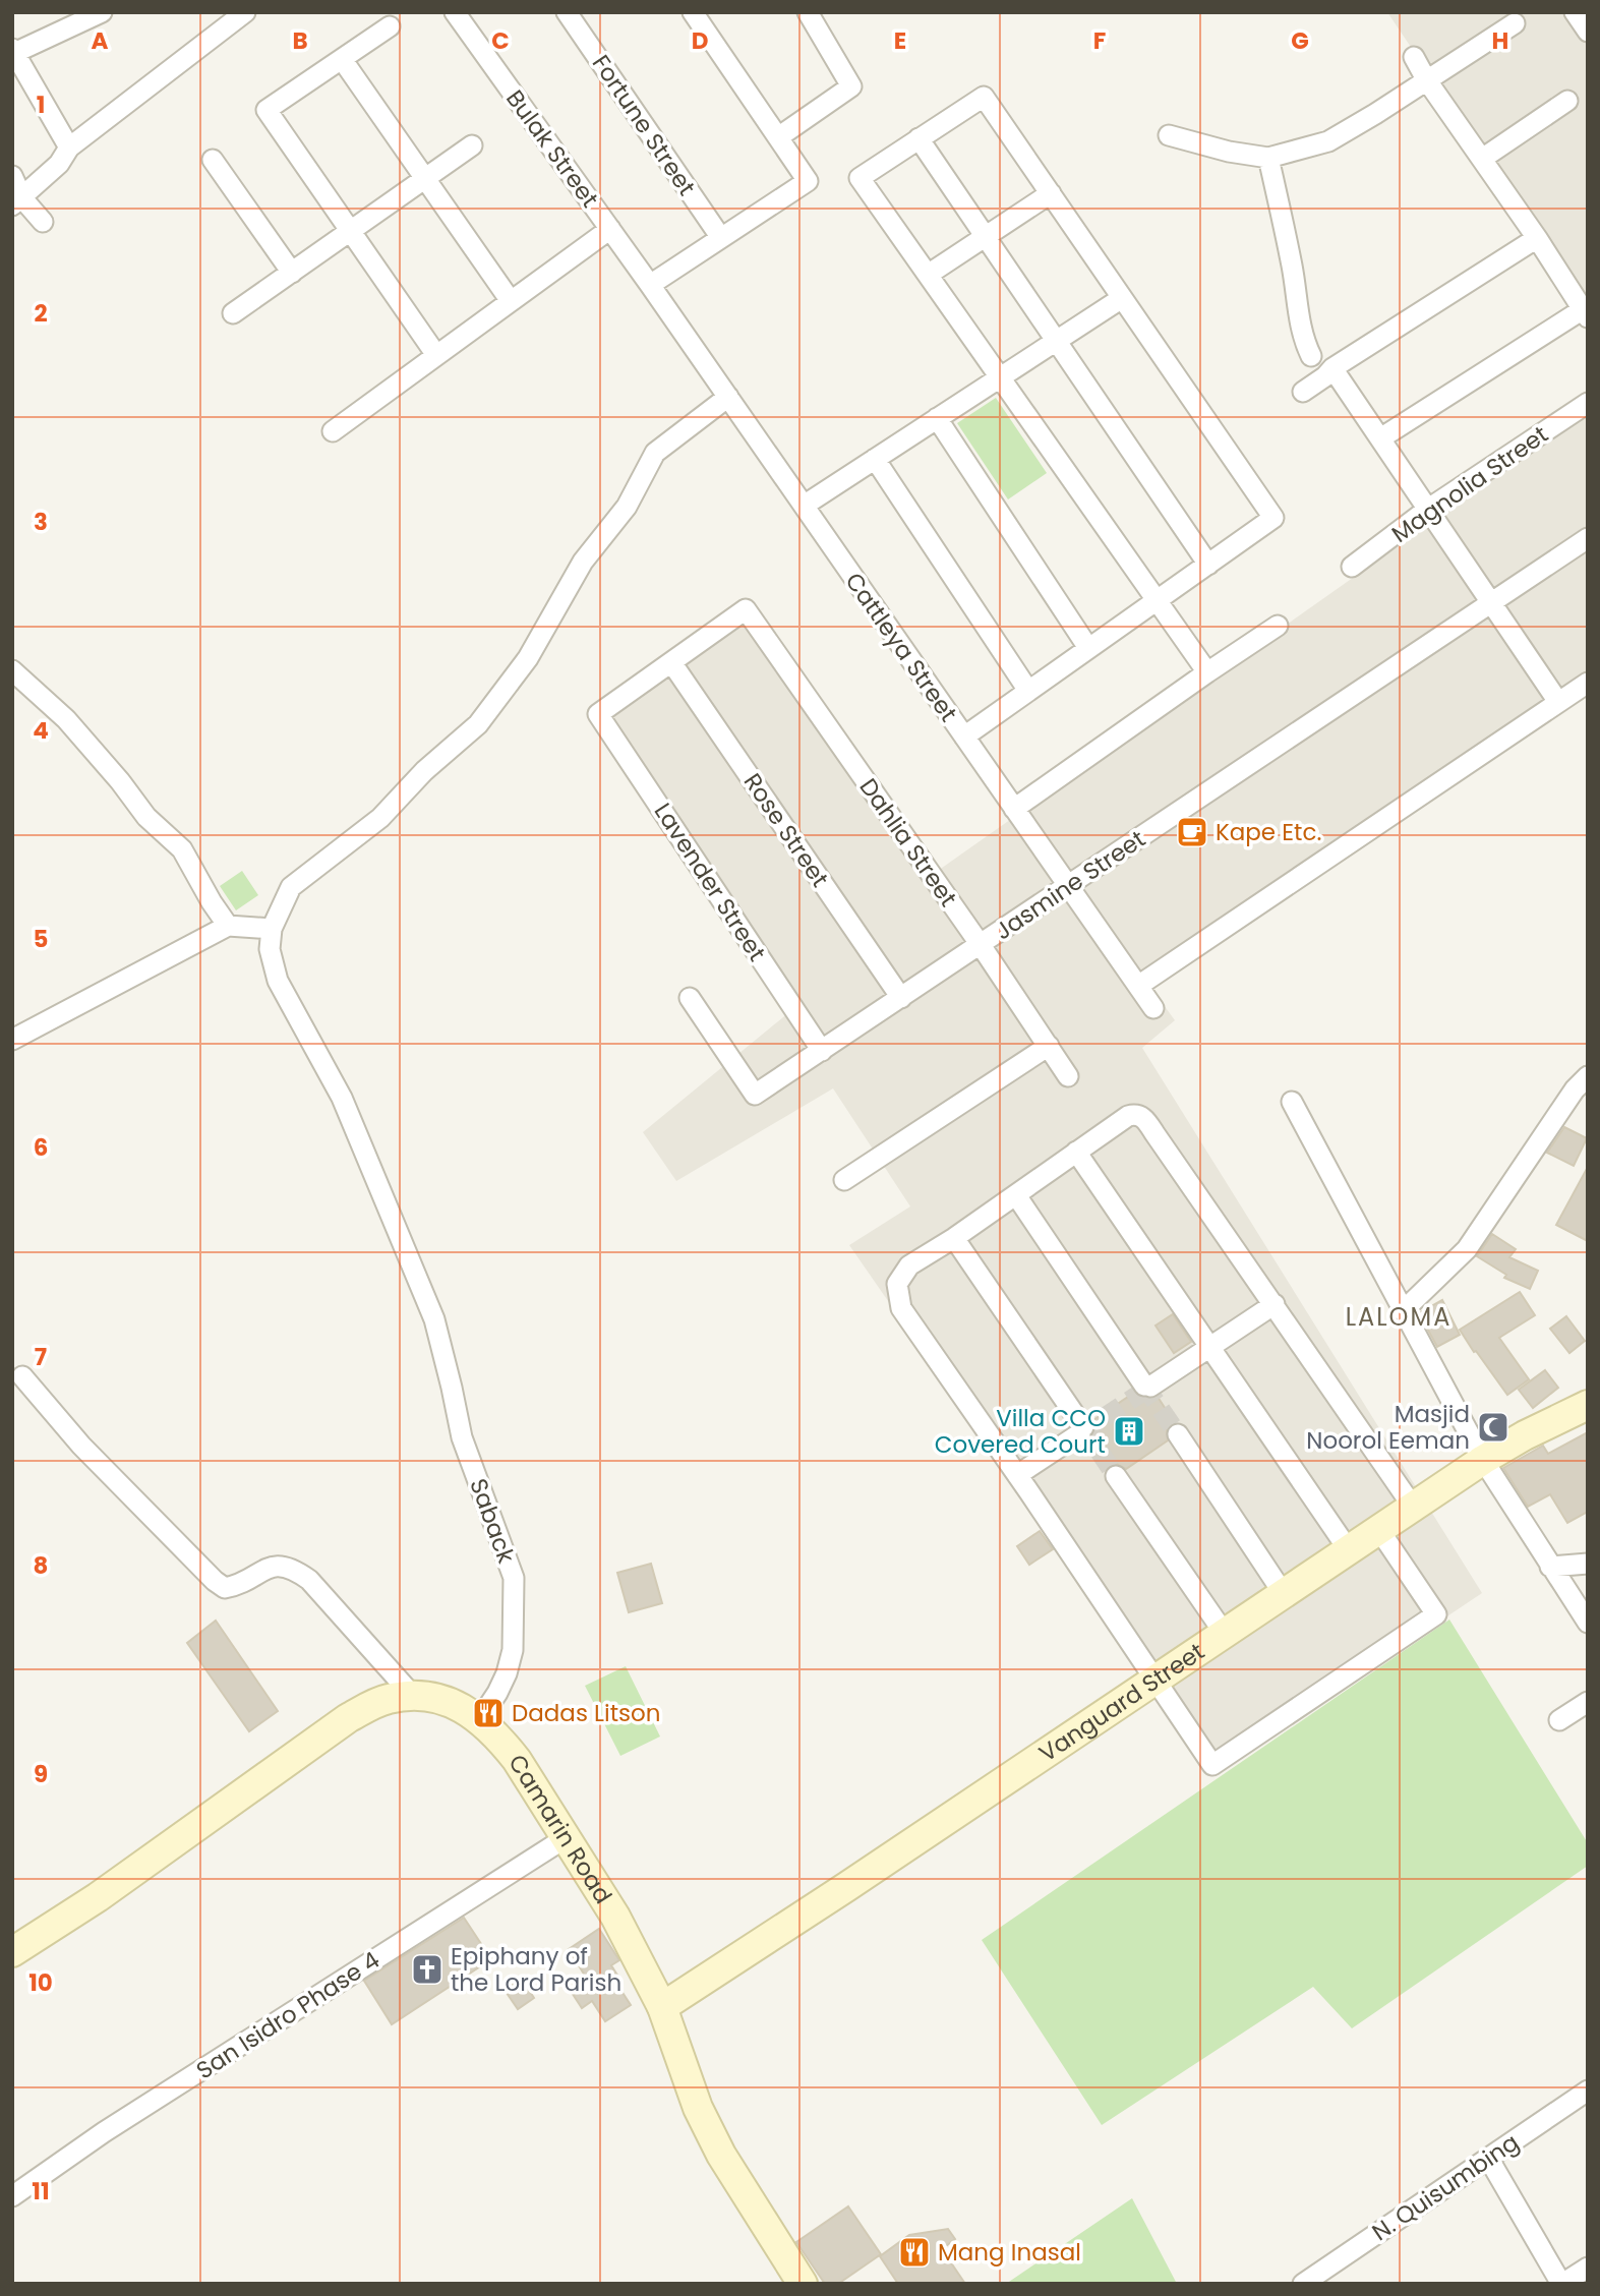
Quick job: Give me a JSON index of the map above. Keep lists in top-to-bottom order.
{
  "streets": {
    "main road": ["Vanguard Street", "Camarin Road"],
    "street": [
      "Fortune Street",
      "Bulak Street",
      "Magnolia Street",
      "Cattleya Street",
      "Rose Street",
      "Dahlia Street",
      "Lavender Street",
      "Jasmine Street",
      "Saback",
      "San Isidro Phase 4",
      "N. Quisumbing"
    ]
  },
  "crossings": [
    ["Bulak Street", "Cattleya Street"],
    ["Cattleya Street", "Jasmine Street"],
    ["Rose Street", "Dahlia Street"],
    ["Rose Street", "Lavender Street"],
    ["Rose Street", "Jasmine Street"],
    ["Dahlia Street", "Lavender Street"],
    ["Dahlia Street", "Jasmine Street"],
    ["Lavender Street", "Jasmine Street"],
    ["Saback", "Camarin Road"],
    ["Vanguard Street", "Camarin Road"],
    ["Camarin Road", "San Isidro Phase 4"]
  ],
  "districts": ["LALOMA"],
  "places": {
    "cafe": ["Kape Etc."],
    "mosque": ["Masjid Noorol Eeman"],
    "building": ["Villa CCO Covered Court"],
    "restaurant": ["Dadas Litson", "Mang Inasal"],
    "church": ["Epiphany of the Lord Parish"]
  },
  "grid": {
    "columns": [
      "A",
      "B",
      "C",
      "D",
      "E",
      "F",
      "G",
      "H"
    ],
    "rows": [
      "1",
      "2",
      "3",
      "4",
      "5",
      "6",
      "7",
      "8",
      "9",
      "10",
      "11"
    ]
  }
}
